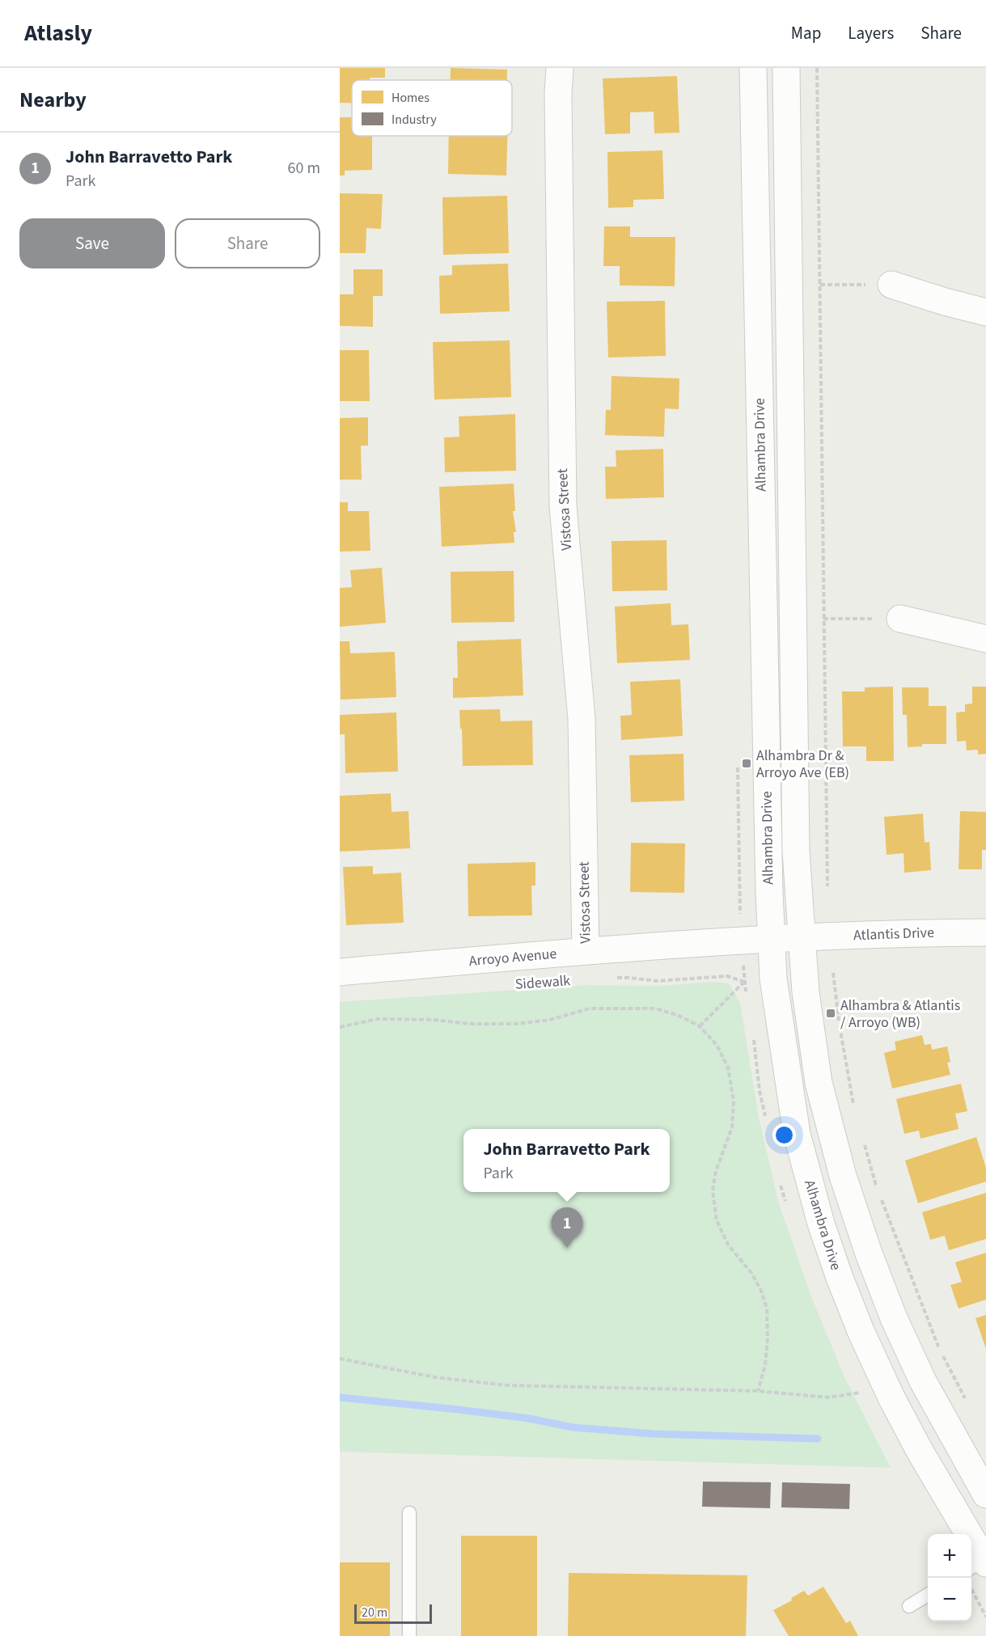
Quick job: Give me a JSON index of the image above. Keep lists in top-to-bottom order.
{
  "streets": {
    "main road": [
      "Alhambra Drive",
      "Vistosa Street",
      "Atlantis Drive",
      "Arroyo Avenue"
    ]
  },
  "crossings": [
    ["Alhambra Drive", "Atlantis Drive"],
    ["Alhambra Drive", "Arroyo Avenue"],
    ["Vistosa Street", "Arroyo Avenue"],
    ["Atlantis Drive", "Arroyo Avenue"]
  ],
  "places": {
    "transit": ["Alhambra Dr & Arroyo Ave (EB)", "Alhambra & Atlantis / Arroyo (WB)"]
  },
  "legend": ["Homes", "Industry"],
  "scale_bar": "20 m",
  "page": {
    "header": "Atlasly",
    "nav": ["Map", "Layers", "Share"],
    "heading": "Nearby",
    "list": [
      {
        "mark": "1",
        "name": "John Barravetto Park",
        "note": "Park",
        "value": "60 m"
      }
    ],
    "buttons": ["Save", "Share"],
    "popup": ["John Barravetto Park", "Park"],
    "pins": "1",
    "map_buttons": ["+", "−"],
    "scale": "20 m"
  }
}
